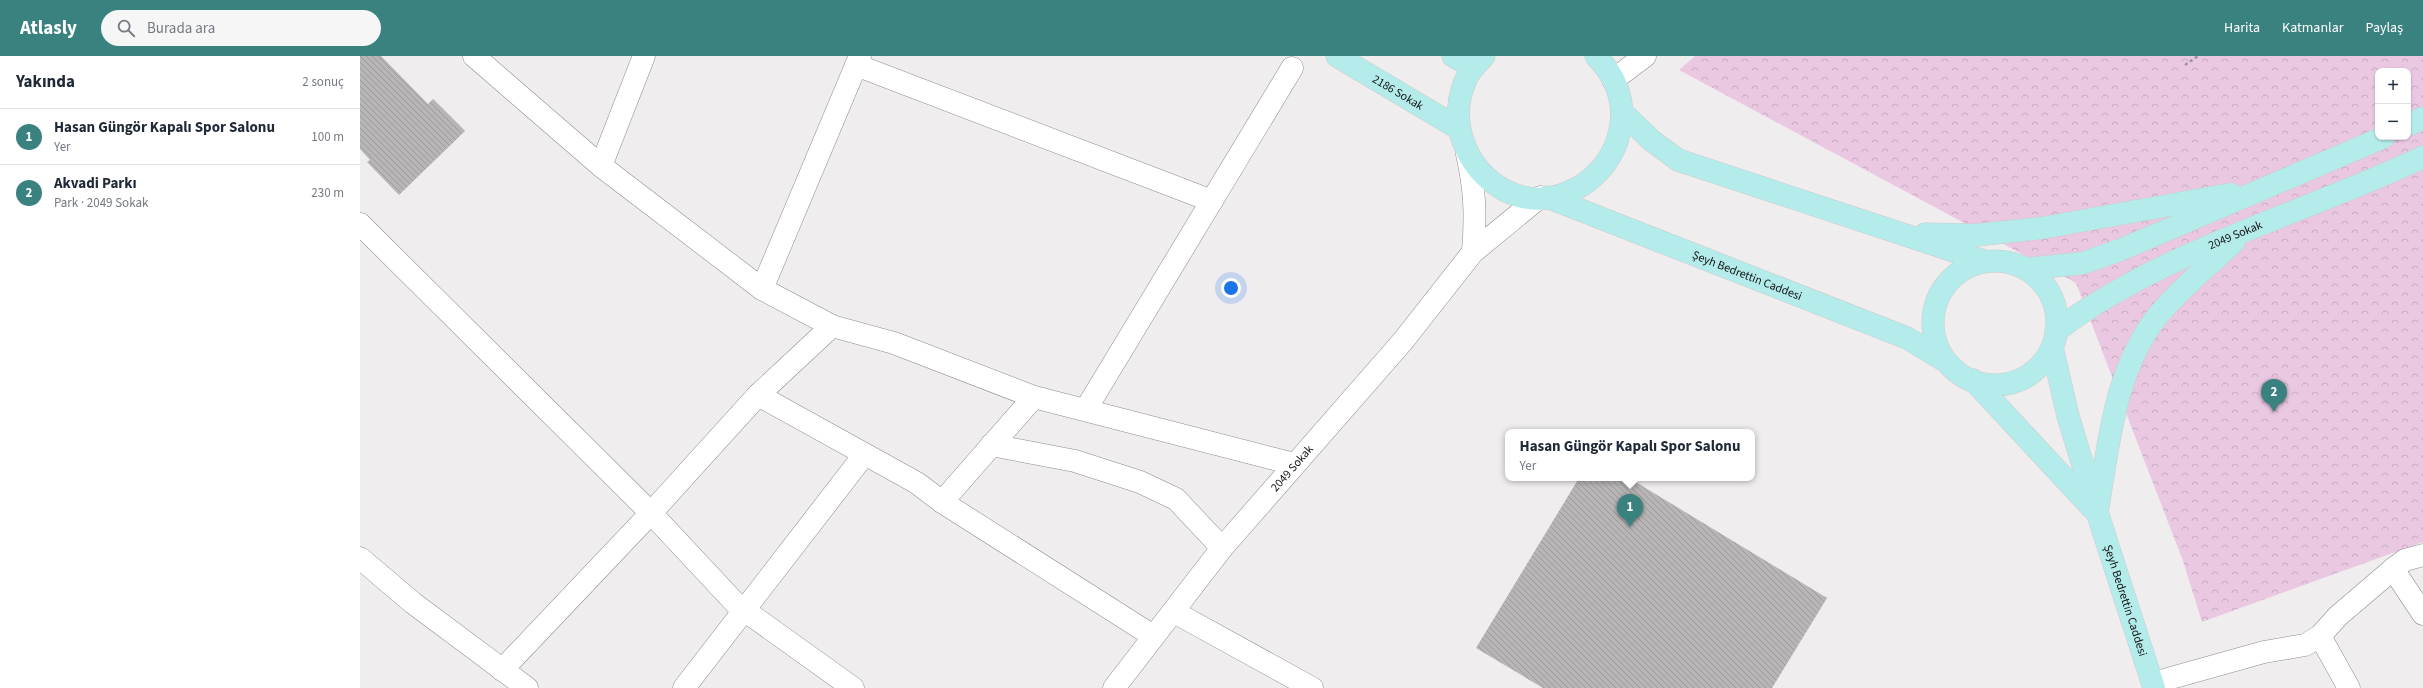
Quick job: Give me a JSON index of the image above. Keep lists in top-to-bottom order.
{
  "streets": {
    "main road": ["2186 Sokak", "2049 Sokak", "Şeyh Bedrettin Caddesi"]
  },
  "crossings": [
    ["2049 Sokak", "Şeyh Bedrettin Caddesi"]
  ],
  "page": {
    "header": "Atlasly",
    "search": "Burada ara",
    "nav": ["Harita", "Katmanlar", "Paylaş"],
    "heading": ["Yakında", "2 sonuç"],
    "map_buttons": ["+", "−"],
    "list": [
      {
        "mark": "1",
        "name": "Hasan Güngör Kapalı Spor Salonu",
        "note": "Yer",
        "value": "100 m"
      },
      {
        "mark": "2",
        "name": "Akvadi Parkı",
        "note": "Park · 2049 Sokak",
        "value": "230 m"
      }
    ],
    "pins": ["2", "1"],
    "popup": ["Hasan Güngör Kapalı Spor Salonu", "Yer"]
  }
}
